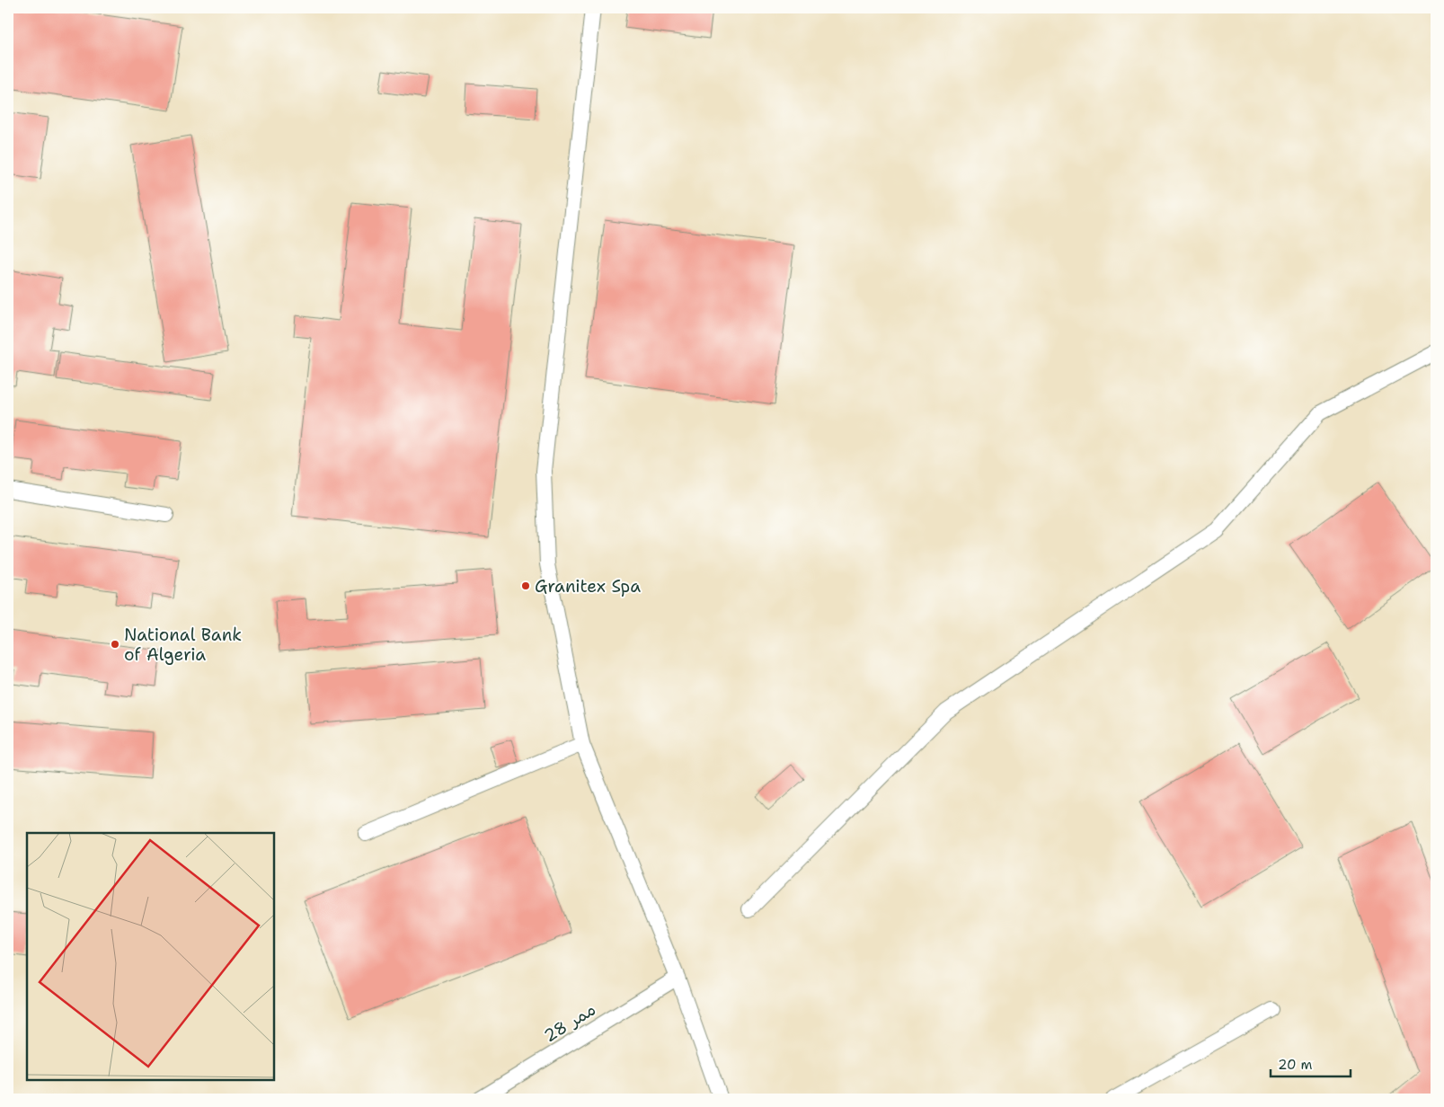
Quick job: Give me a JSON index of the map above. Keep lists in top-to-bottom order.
{
  "streets": {
    "lane": ["ممر 28"]
  },
  "places": ["Granitex Spa", "National Bank of Algeria"],
  "scale_bar": "20 m"
}
